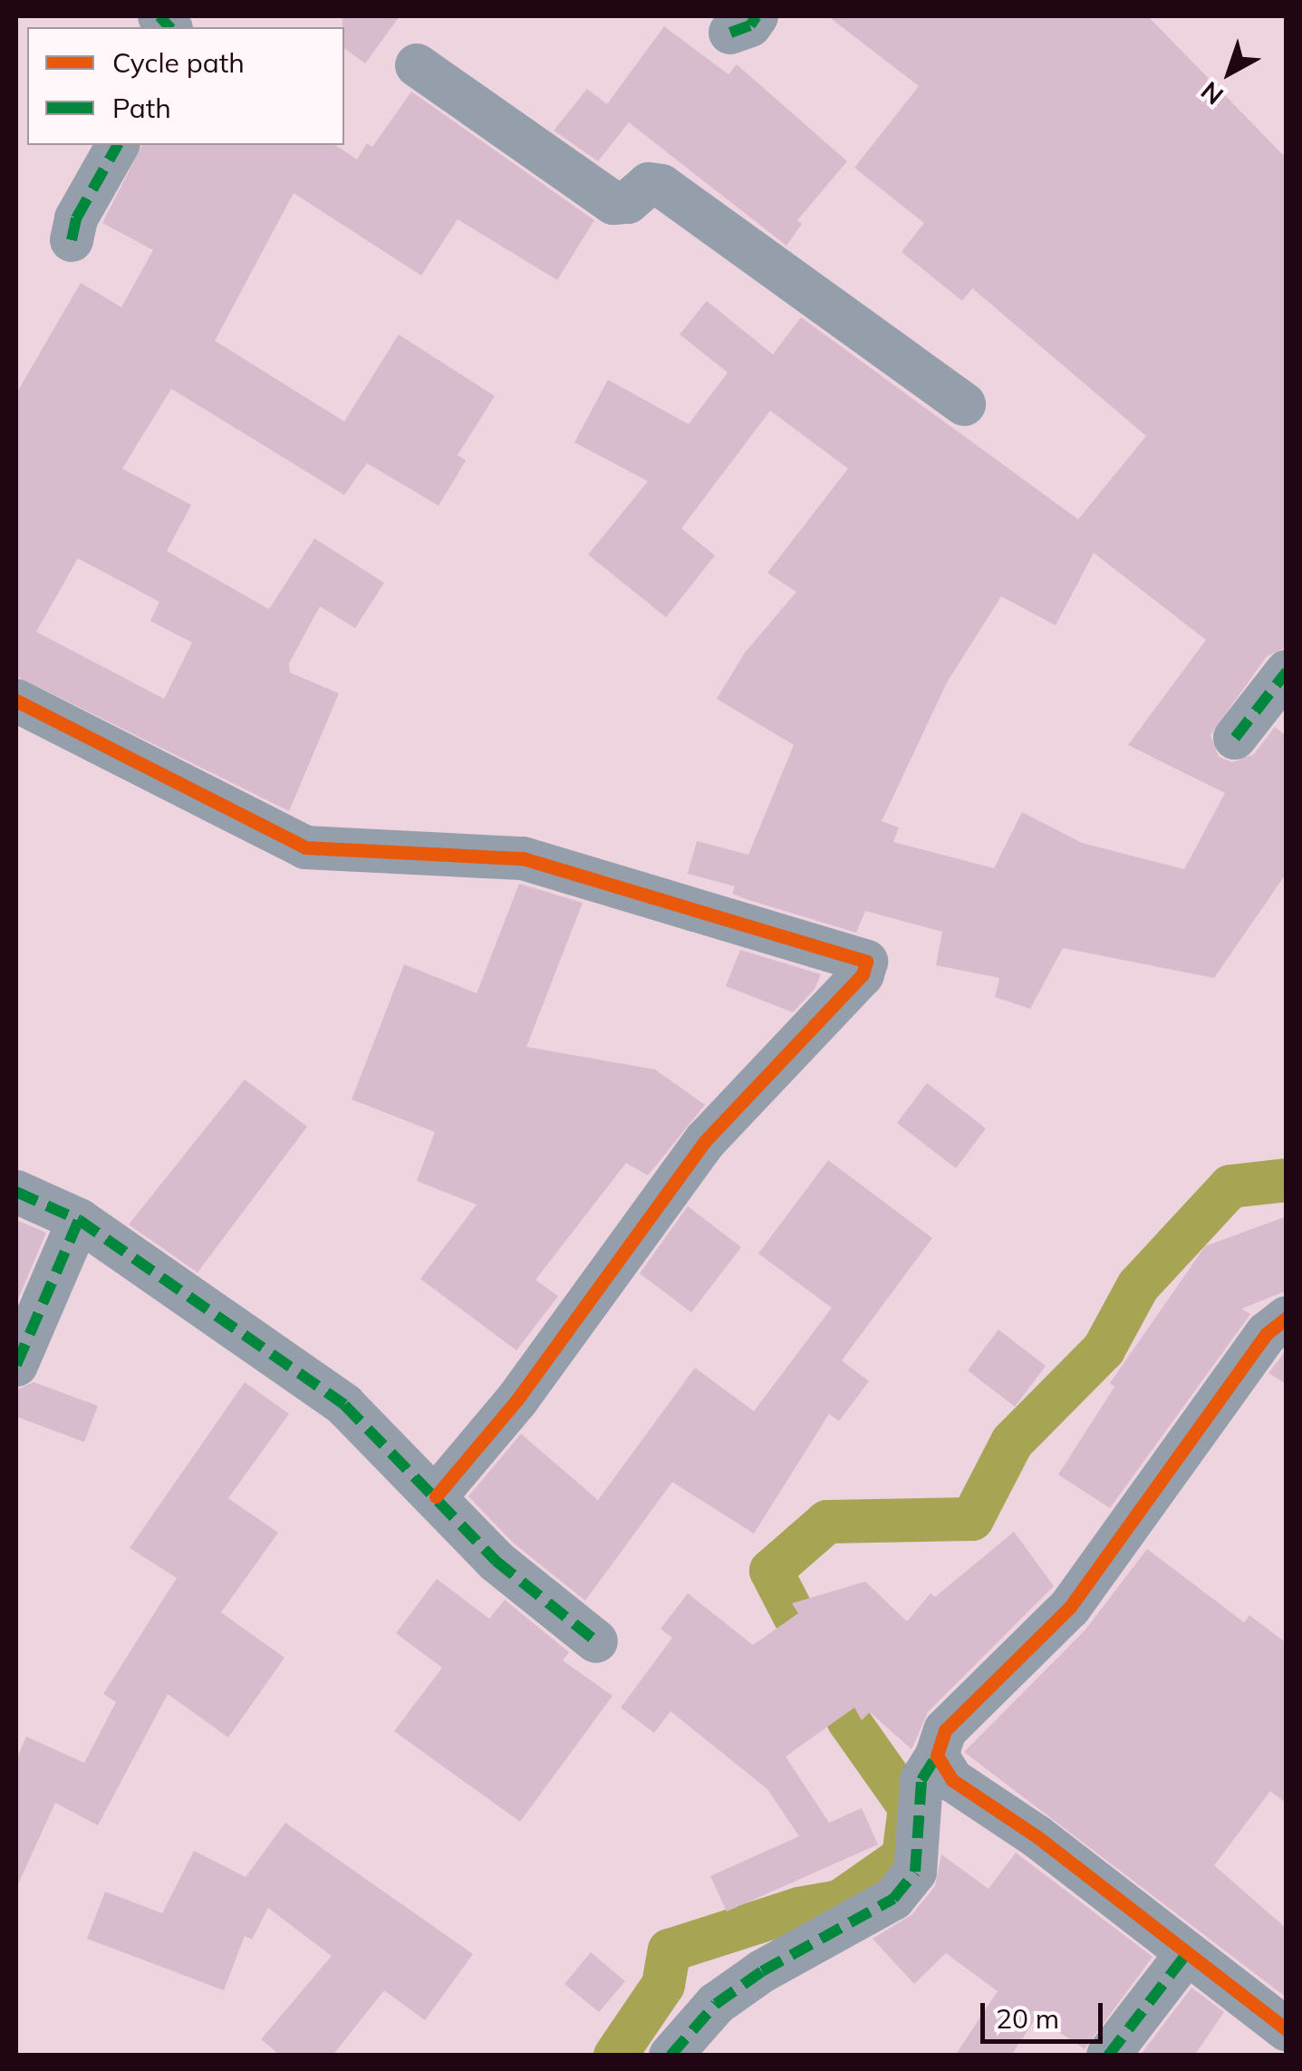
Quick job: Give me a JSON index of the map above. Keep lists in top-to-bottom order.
{
  "legend": ["Cycle path", "Path"],
  "scale_bar": "20 m",
  "north": "bottom left"
}
